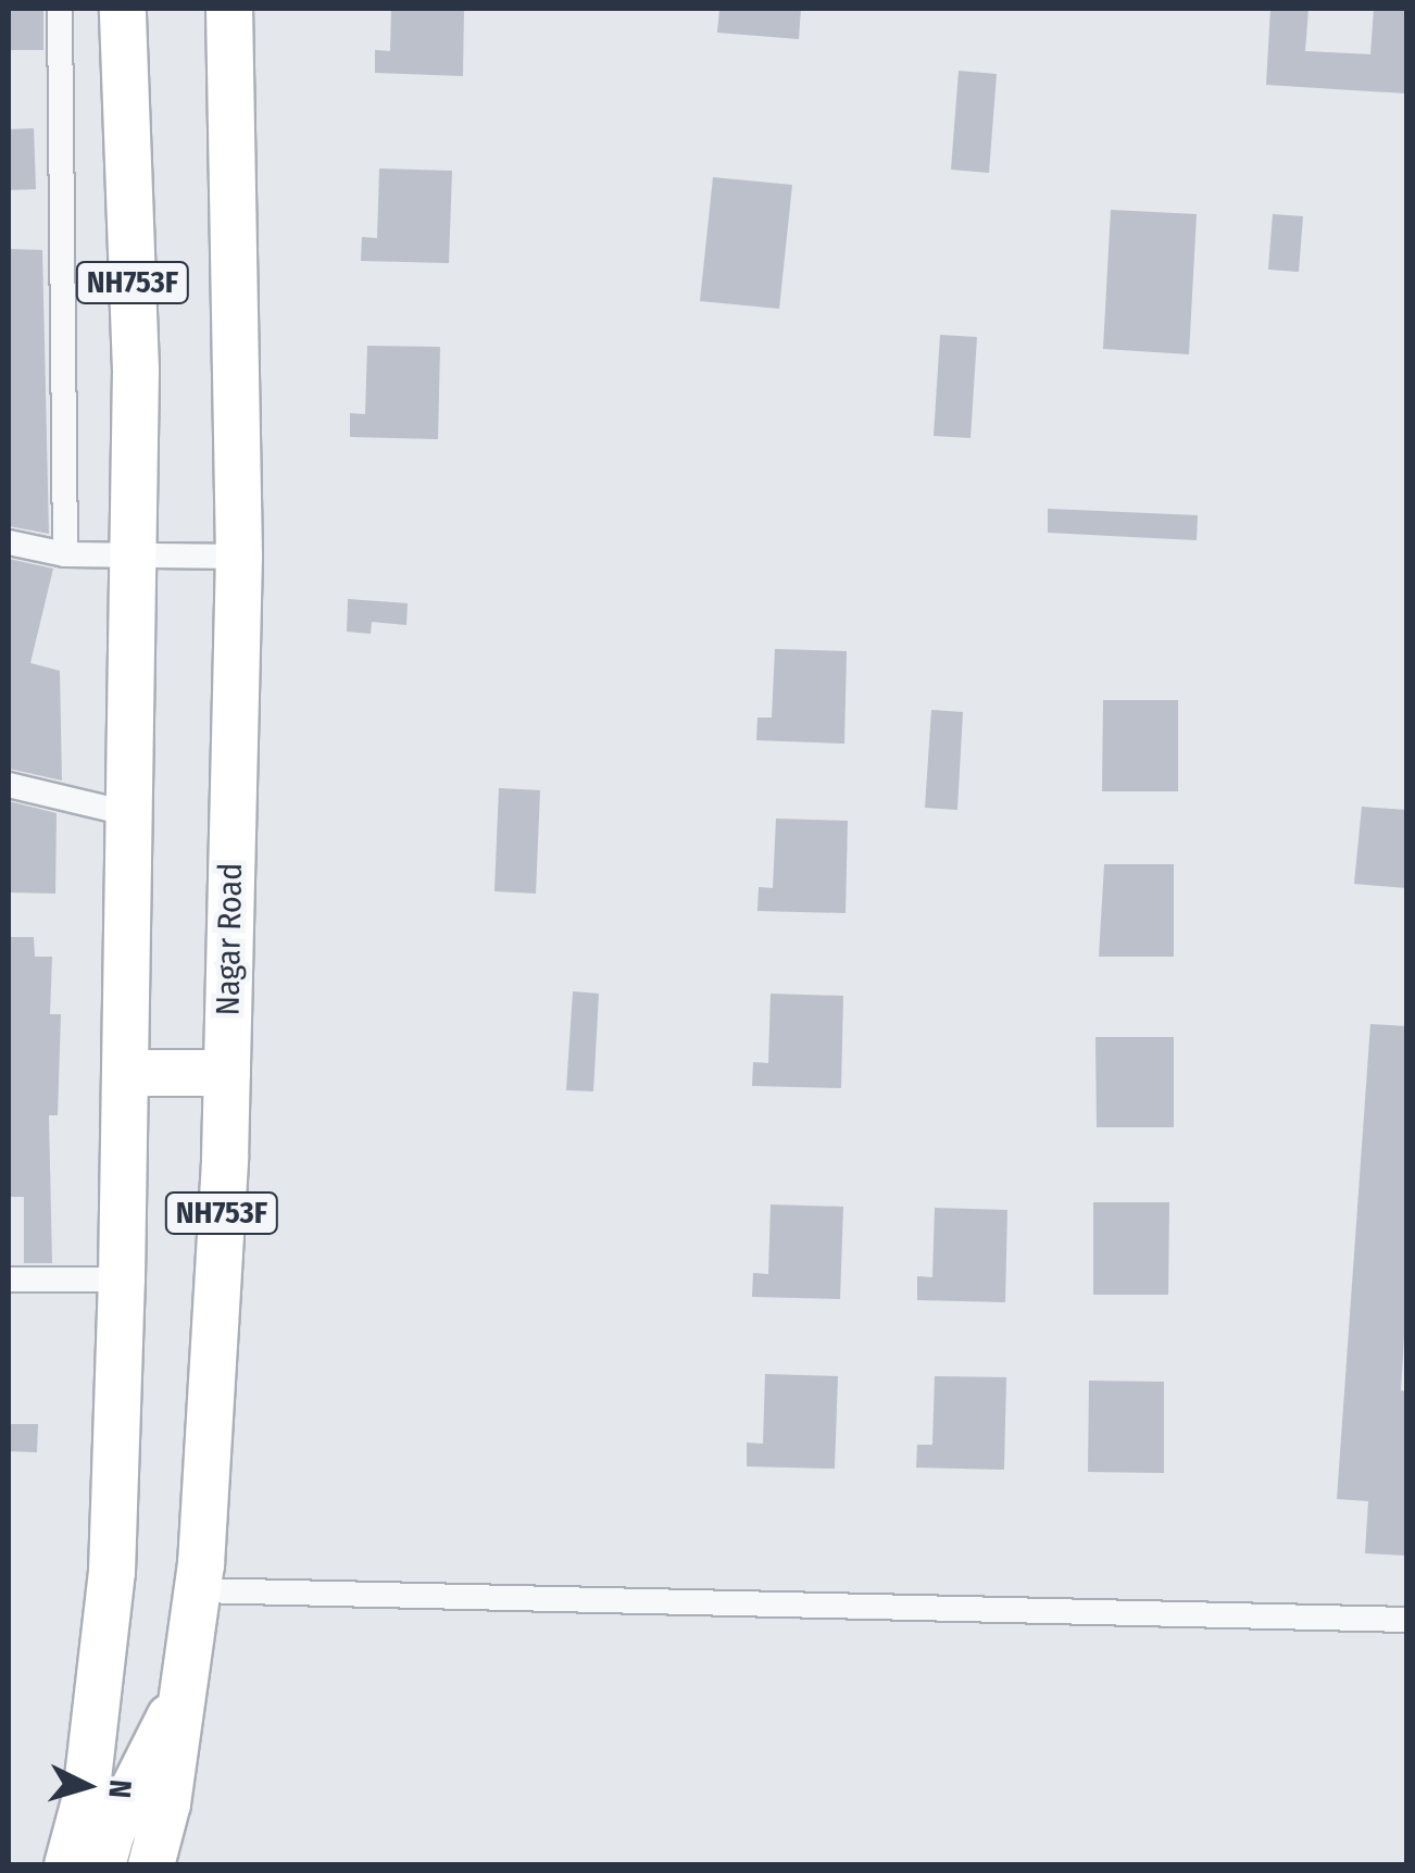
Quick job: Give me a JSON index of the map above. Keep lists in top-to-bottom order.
{
  "streets": {
    "highway": ["NH753F", "Nagar Road"]
  },
  "north": "right"
}
